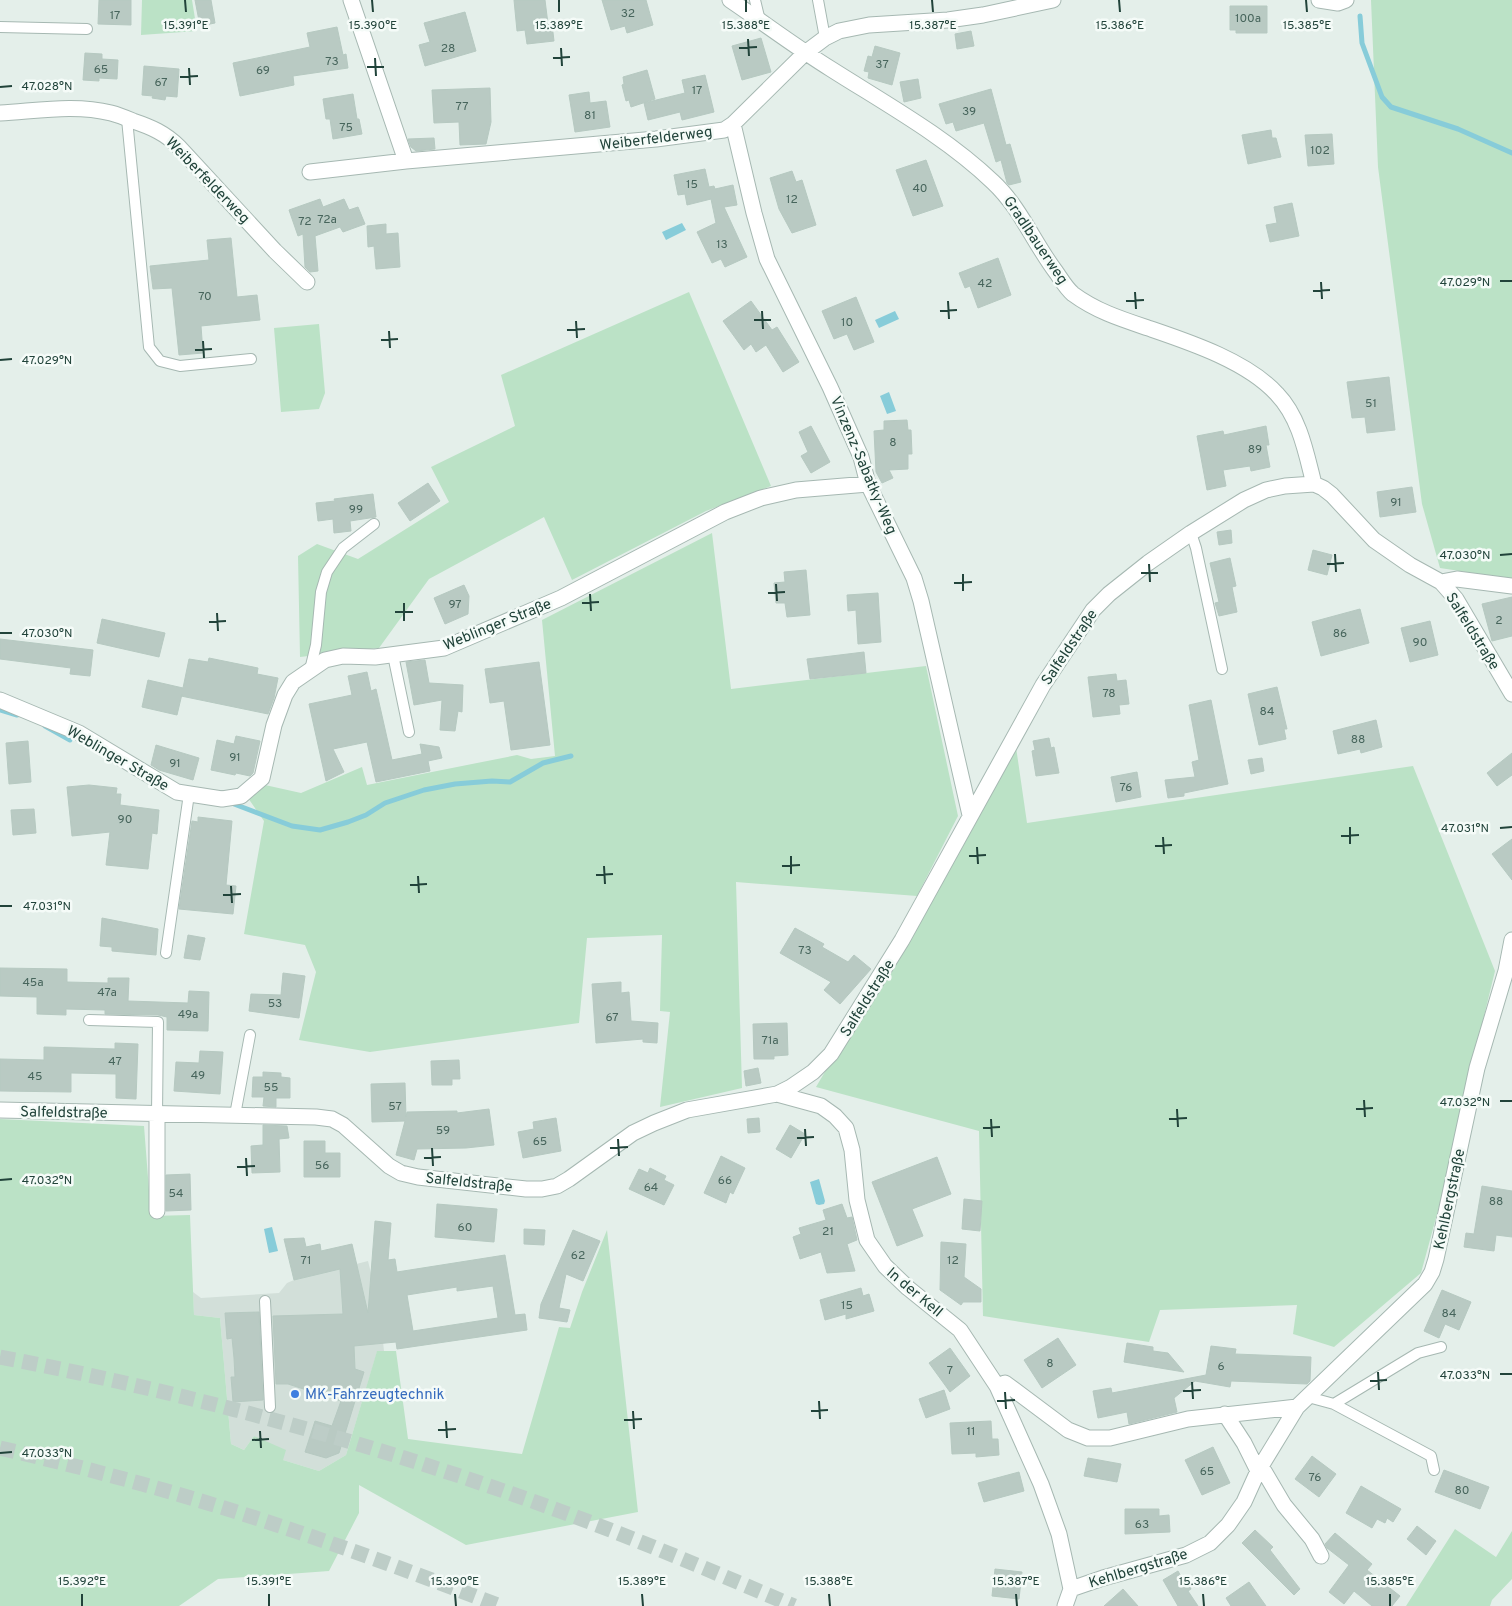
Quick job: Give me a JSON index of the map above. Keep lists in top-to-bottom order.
{
  "streets": {
    "street": [
      "Weiberfelderweg",
      "Gradlbauerweg",
      "Vinzenz-Sabatky-Weg",
      "Weblinger Straße",
      "Salfeldstraße",
      "Kehlbergstraße",
      "In der Kell"
    ]
  },
  "crossings": [
    ["Weiberfelderweg", "Gradlbauerweg"],
    ["Weiberfelderweg", "Vinzenz-Sabatky-Weg"],
    ["Gradlbauerweg", "Salfeldstraße"],
    ["Vinzenz-Sabatky-Weg", "Weblinger Straße"],
    ["Vinzenz-Sabatky-Weg", "Salfeldstraße"],
    ["Salfeldstraße", "In der Kell"],
    ["Kehlbergstraße", "In der Kell"]
  ],
  "places": ["MK-Fahrzeugtechnik"],
  "house_numbers": [
    "32",
    "17",
    "100a",
    "28",
    "73",
    "37",
    "65",
    "69",
    "67",
    "17",
    "77",
    "39",
    "81",
    "75",
    "102",
    "15",
    "40",
    "12",
    "72a",
    "72",
    "13",
    "42",
    "70",
    "10",
    "51",
    "8",
    "89",
    "91",
    "99",
    "97",
    "2",
    "86",
    "90",
    "78",
    "84",
    "88",
    "91",
    "91",
    "76",
    "90",
    "73",
    "45a",
    "47a",
    "53",
    "49a",
    "67",
    "71a",
    "47",
    "49",
    "45",
    "55",
    "57",
    "59",
    "65",
    "56",
    "66",
    "64",
    "54",
    "88",
    "60",
    "21",
    "62",
    "71",
    "12",
    "15",
    "84",
    "8",
    "6",
    "7",
    "11",
    "65",
    "76",
    "80",
    "63"
  ],
  "coordinates": [
    "15.391°E",
    "15.390°E",
    "15.389°E",
    "15.388°E",
    "15.387°E",
    "15.386°E",
    "15.385°E",
    "47.028°N",
    "47.029°N",
    "47.030°N",
    "47.031°N",
    "47.032°N",
    "47.033°N",
    "15.392°E"
  ]
}
